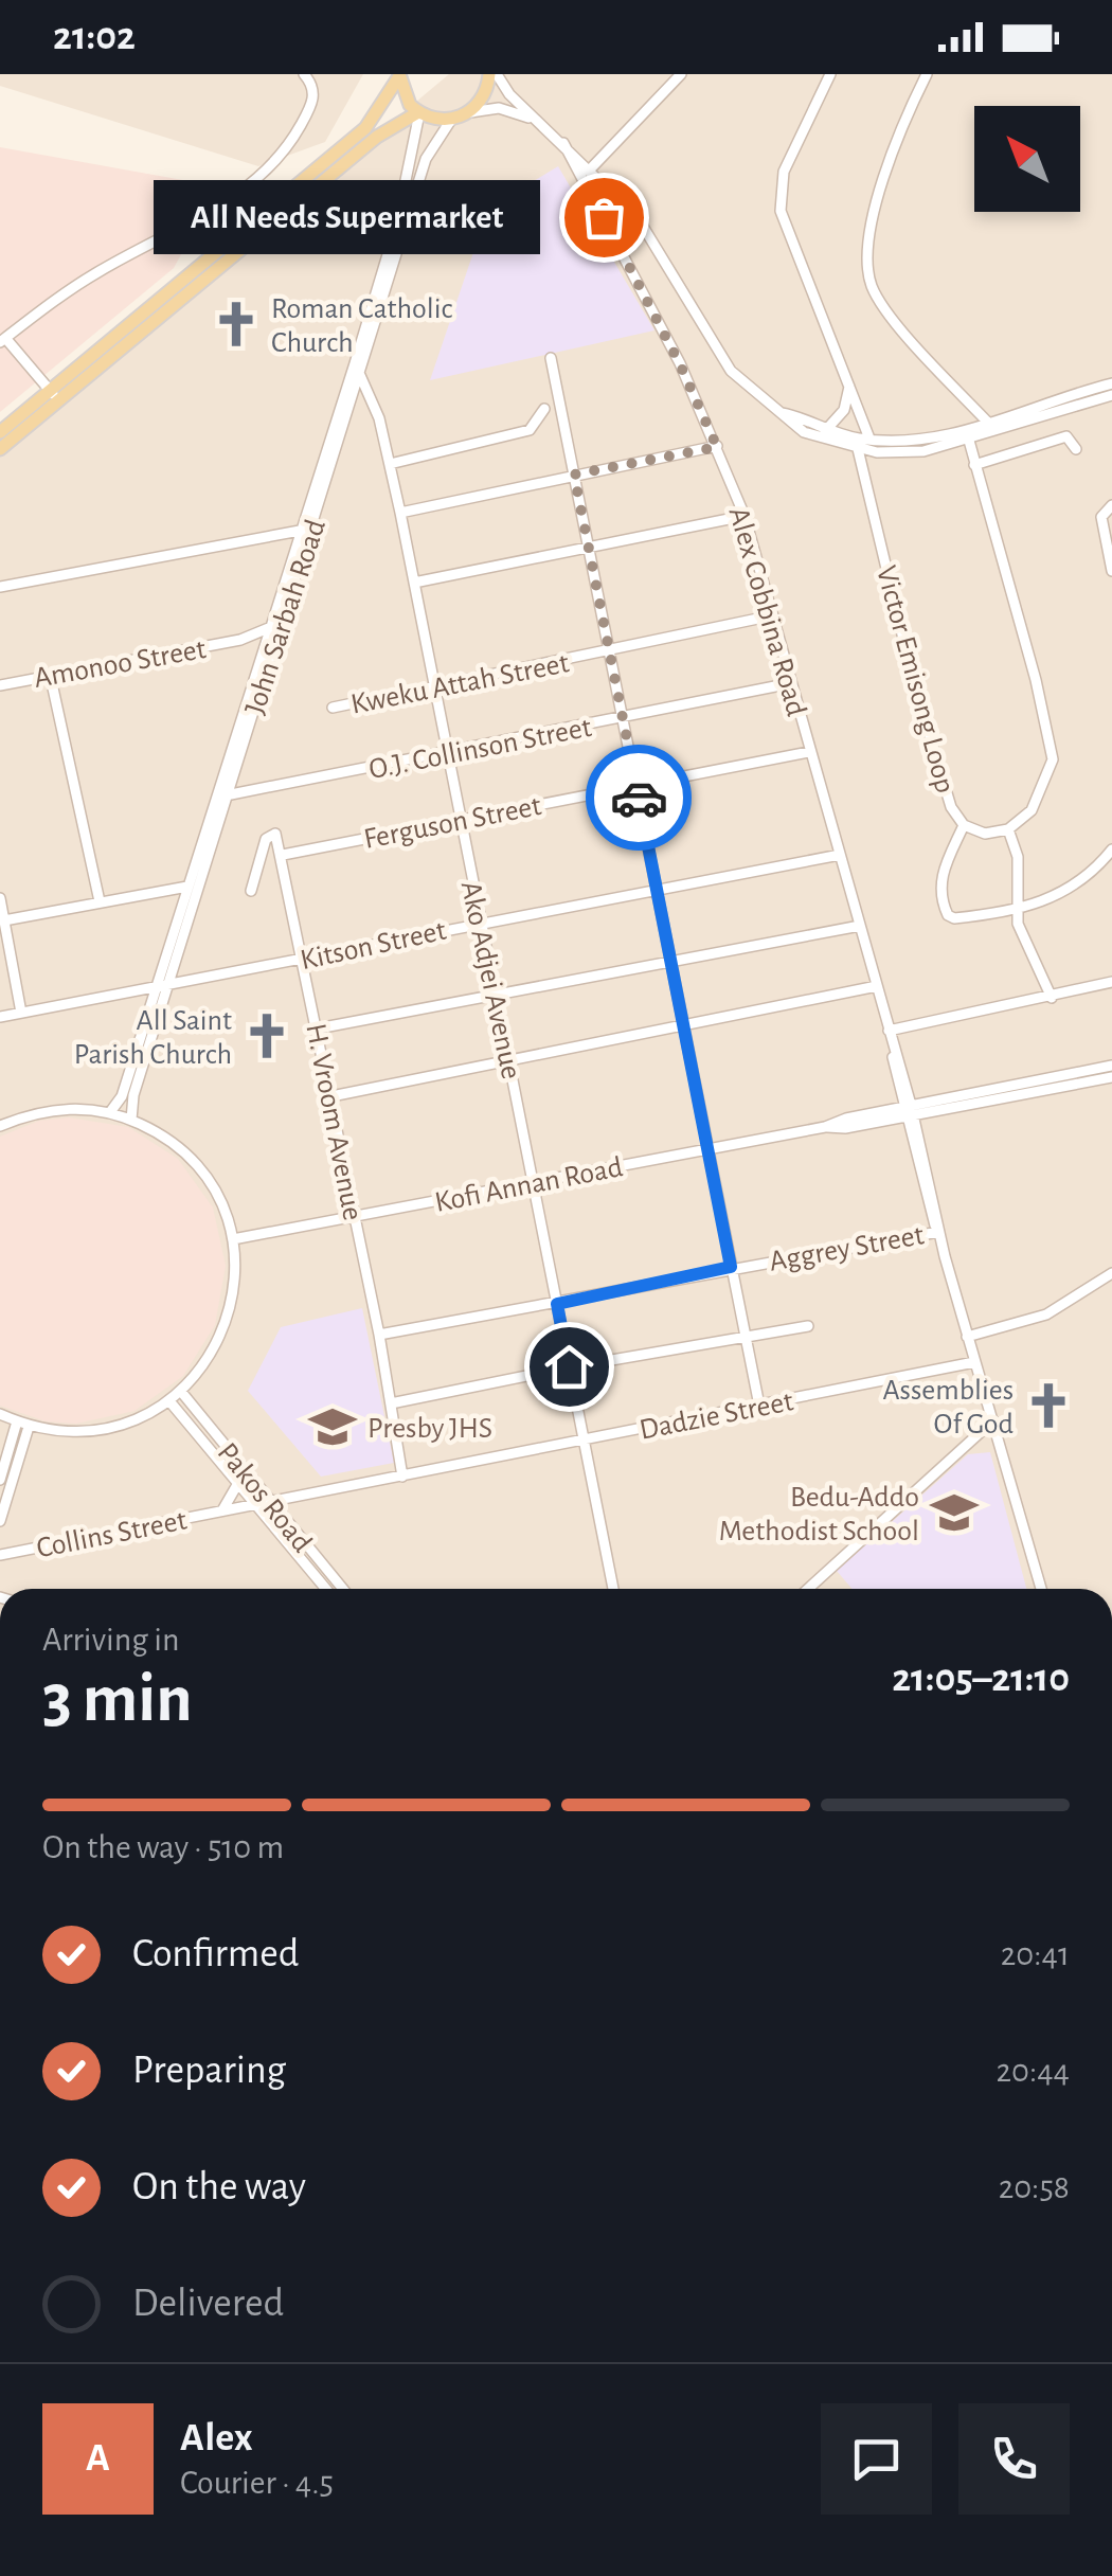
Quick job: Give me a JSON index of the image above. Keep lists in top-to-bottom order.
{
  "streets": {
    "street": [
      "Alex Cobbina Road",
      "John Sarbah Road",
      "Amonoo Street",
      "Victor Emisong Loop",
      "Kweku Attah Street",
      "O.J. Collinson Street",
      "Ferguson Street",
      "Kitson Street",
      "Ako Adjei Avenue",
      "H. Vroom Avenue",
      "Kofi Annan Road",
      "Aggrey Street",
      "Dadzie Street",
      "Pakos Road",
      "Collins Street"
    ]
  },
  "crossings": [
    ["Alex Cobbina Road", "Kweku Attah Street"],
    ["Alex Cobbina Road", "O.J. Collinson Street"],
    ["Alex Cobbina Road", "Ferguson Street"],
    ["Alex Cobbina Road", "Kitson Street"],
    ["Alex Cobbina Road", "Kofi Annan Road"],
    ["Alex Cobbina Road", "Aggrey Street"],
    ["Alex Cobbina Road", "Dadzie Street"],
    ["John Sarbah Road", "Amonoo Street"],
    ["John Sarbah Road", "O.J. Collinson Street"],
    ["John Sarbah Road", "Kitson Street"],
    ["John Sarbah Road", "Ako Adjei Avenue"],
    ["Kweku Attah Street", "Ako Adjei Avenue"],
    ["O.J. Collinson Street", "Ako Adjei Avenue"],
    ["Ferguson Street", "Ako Adjei Avenue"],
    ["Ferguson Street", "H. Vroom Avenue"],
    ["Kitson Street", "Ako Adjei Avenue"],
    ["Kitson Street", "H. Vroom Avenue"],
    ["Ako Adjei Avenue", "Kofi Annan Road"],
    ["Ako Adjei Avenue", "Aggrey Street"],
    ["Ako Adjei Avenue", "Dadzie Street"],
    ["H. Vroom Avenue", "Kofi Annan Road"],
    ["H. Vroom Avenue", "Aggrey Street"],
    ["H. Vroom Avenue", "Dadzie Street"],
    ["Dadzie Street", "Pakos Road"],
    ["Dadzie Street", "Collins Street"],
    ["Pakos Road", "Collins Street"]
  ],
  "places": {
    "other": ["All Needs Supermarket"],
    "church": ["Roman Catholic Church", "All Saint Parish Church", "Assemblies Of God"],
    "school or university": ["Presby JHS", "Bedu-Addo Methodist School"]
  },
  "north": "top left",
  "page": {
    "status": "21:02",
    "bubble": "All Needs Supermarket",
    "heading": ["3 min", "Arriving in", "21:05–21:10"],
    "panel": ["Alex", "Courier · 4.5"],
    "bar": "On the way · 510 m",
    "list": [
      ["Confirmed", "20:41"],
      ["Preparing", "20:44"],
      ["On the way", "20:58"],
      "Delivered"
    ],
    "round": "A"
  }
}
